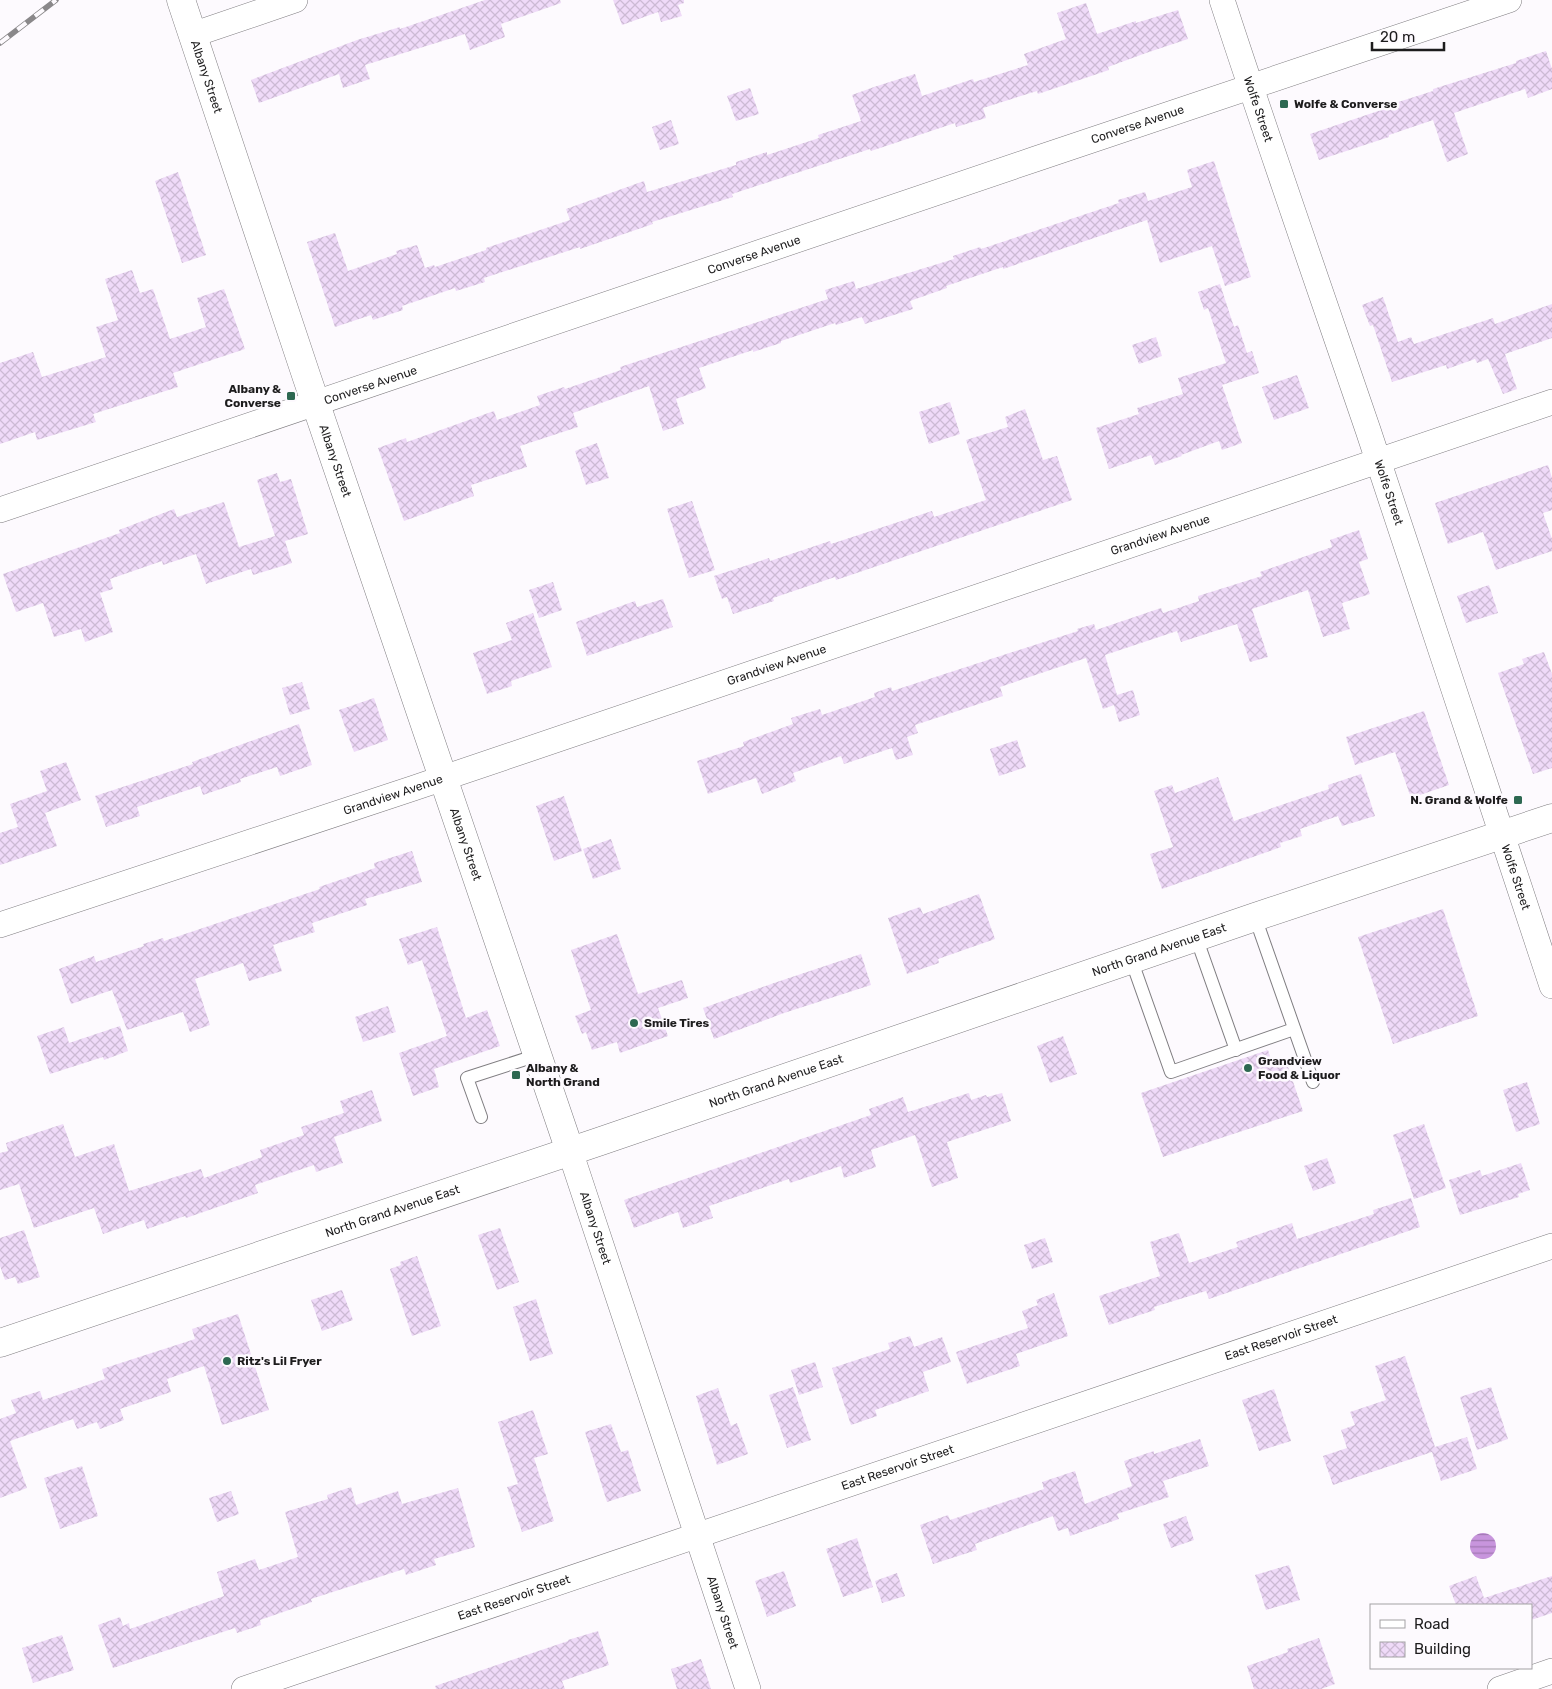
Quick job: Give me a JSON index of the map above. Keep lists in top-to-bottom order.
{
  "streets": {
    "street": [
      "Albany Street",
      "Wolfe Street",
      "Converse Avenue",
      "Grandview Avenue",
      "North Grand Avenue East",
      "East Reservoir Street"
    ]
  },
  "crossings": [
    ["Albany Street", "Converse Avenue"],
    ["Albany Street", "Grandview Avenue"],
    ["Albany Street", "North Grand Avenue East"],
    ["Albany Street", "East Reservoir Street"],
    ["Wolfe Street", "Converse Avenue"],
    ["Wolfe Street", "Grandview Avenue"],
    ["Wolfe Street", "North Grand Avenue East"]
  ],
  "places": {
    "transit": [
      "Wolfe & Converse",
      "Albany & Converse",
      "N. Grand & Wolfe",
      "Albany & North Grand"
    ],
    "other": ["Smile Tires", "Grandview Food & Liquor", "Ritz's Lil Fryer"]
  },
  "legend": ["Road", "Building"],
  "scale_bar": "20 m"
}
